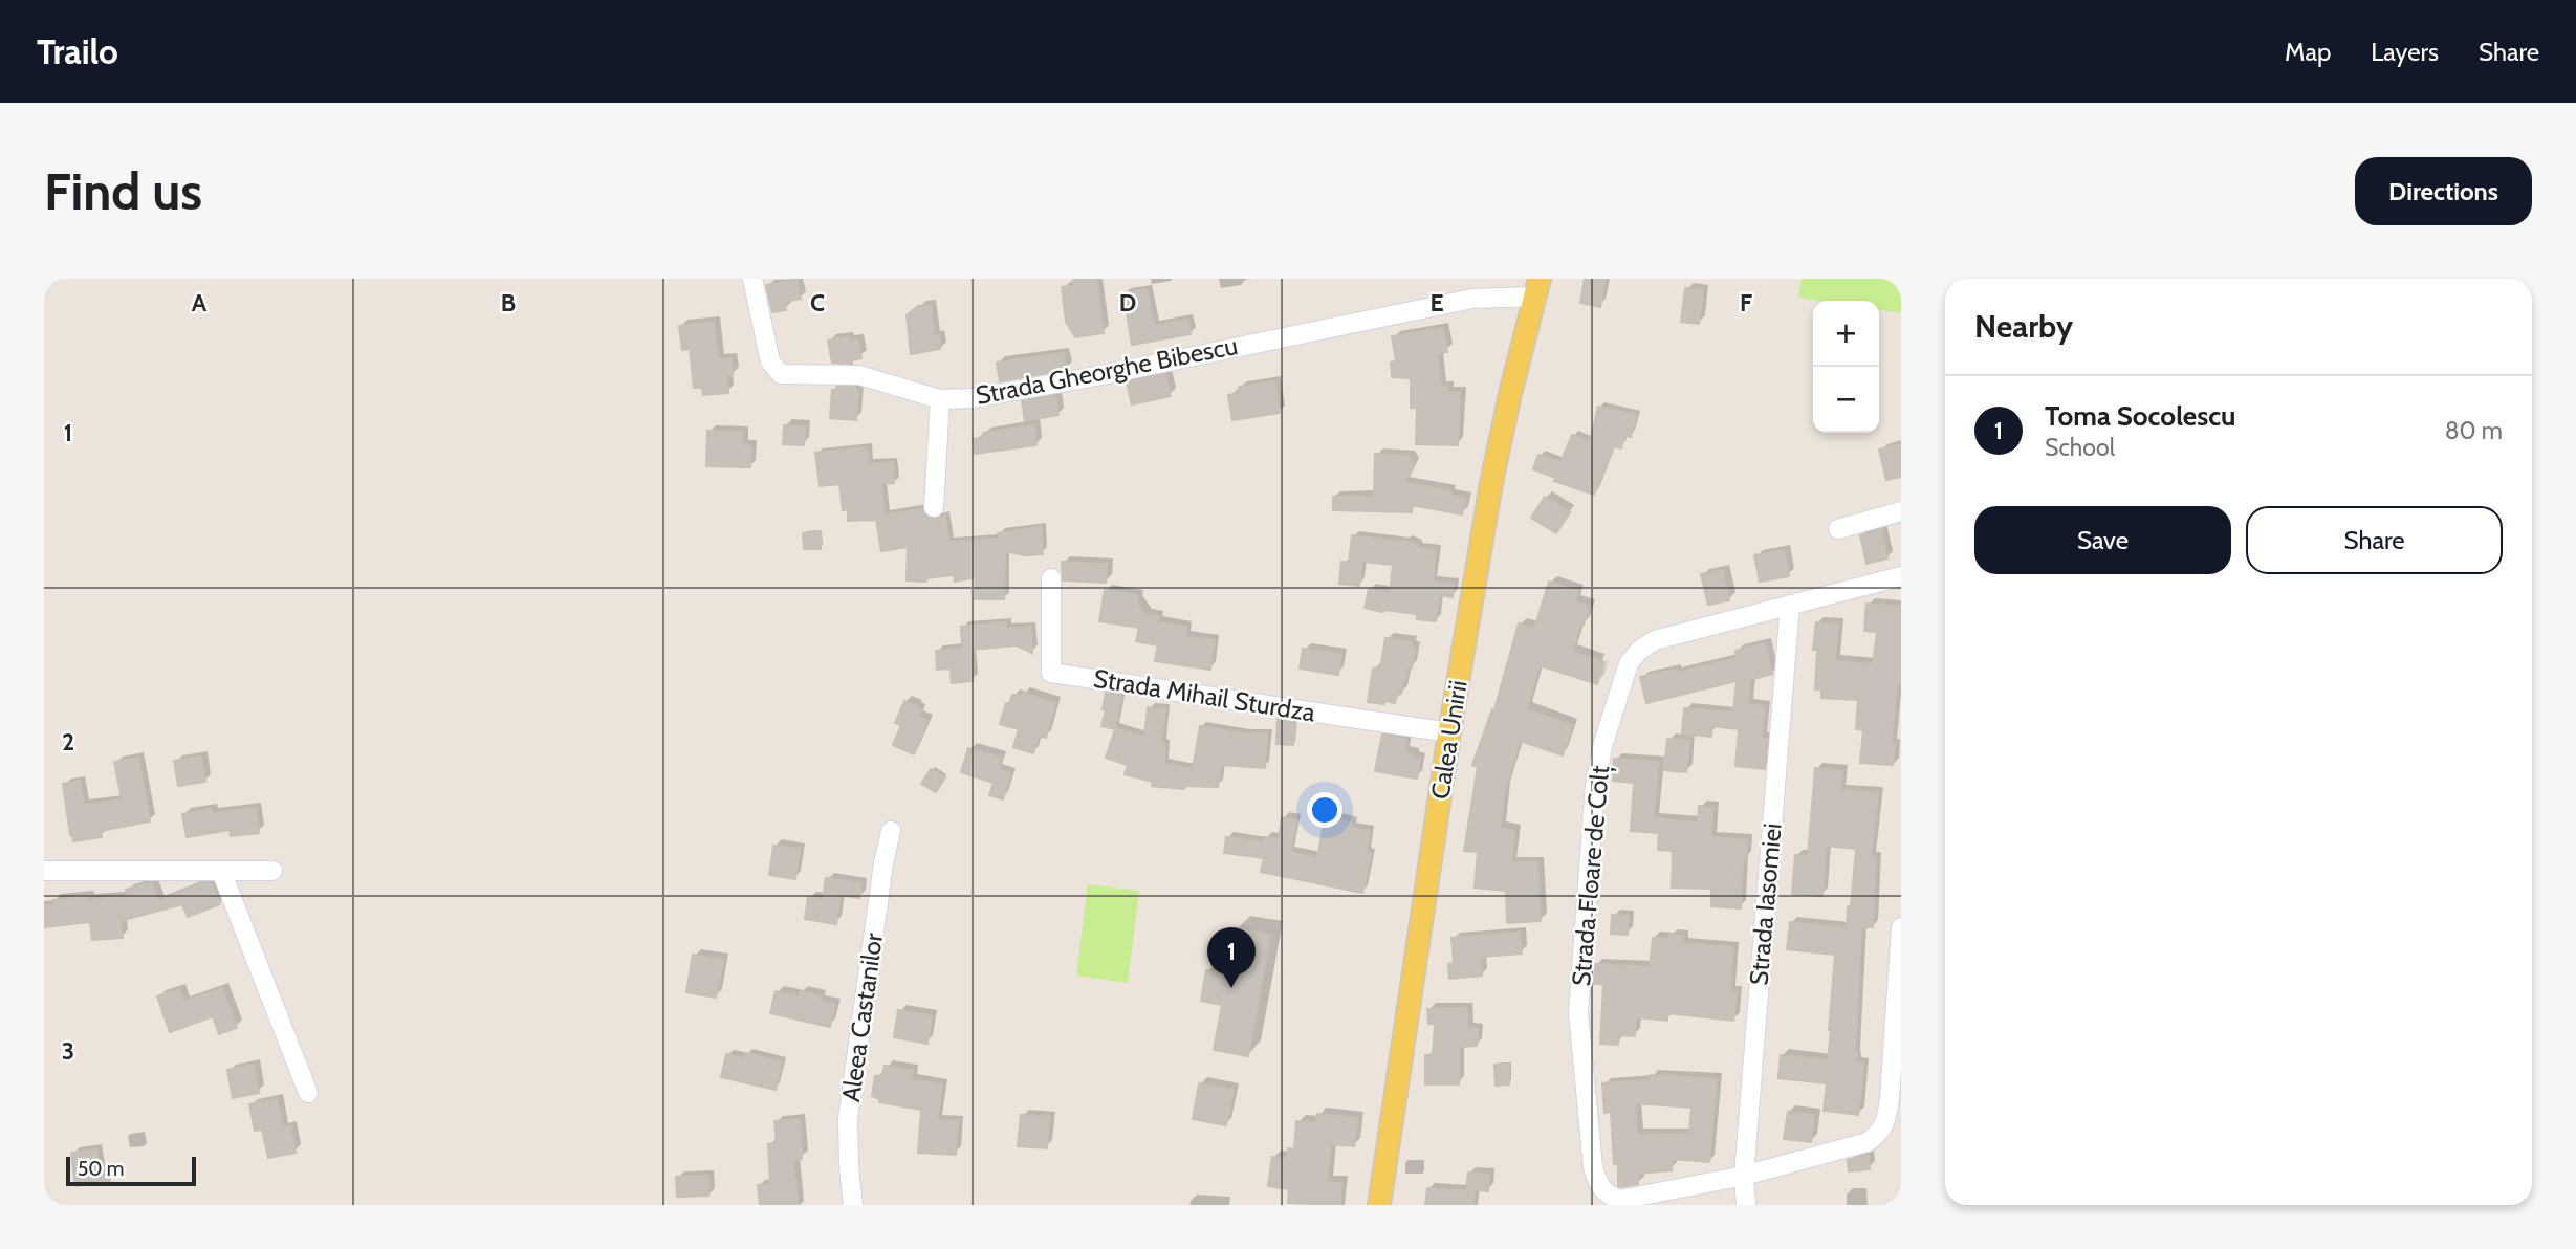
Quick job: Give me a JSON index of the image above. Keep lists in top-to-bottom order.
{
  "streets": {
    "main road": ["Calea Unirii"],
    "street": [
      "Strada Gheorghe Bibescu",
      "Strada Mihail Sturdza",
      "Strada Floare de Colț",
      "Strada Iasomiei",
      "Aleea Castanilor"
    ]
  },
  "crossings": [
    ["Strada Gheorghe Bibescu", "Calea Unirii"],
    ["Strada Mihail Sturdza", "Calea Unirii"],
    ["Strada Floare de Colț", "Strada Iasomiei"]
  ],
  "scale_bar": "50 m",
  "page": {
    "header": "Trailo",
    "nav": ["Map", "Layers", "Share"],
    "buttons": [
      "Directions",
      ["Save", "Share"]
    ],
    "title": "Find us",
    "heading": "Nearby",
    "map_buttons": ["+", "−"],
    "list": [
      {
        "mark": "1",
        "name": "Toma Socolescu",
        "note": "School",
        "value": "80 m"
      }
    ],
    "pins": "1",
    "scale": "50 m"
  },
  "grid": {
    "columns": [
      "A",
      "B",
      "C",
      "D",
      "E",
      "F"
    ],
    "rows": ["1", "2", "3"]
  }
}
